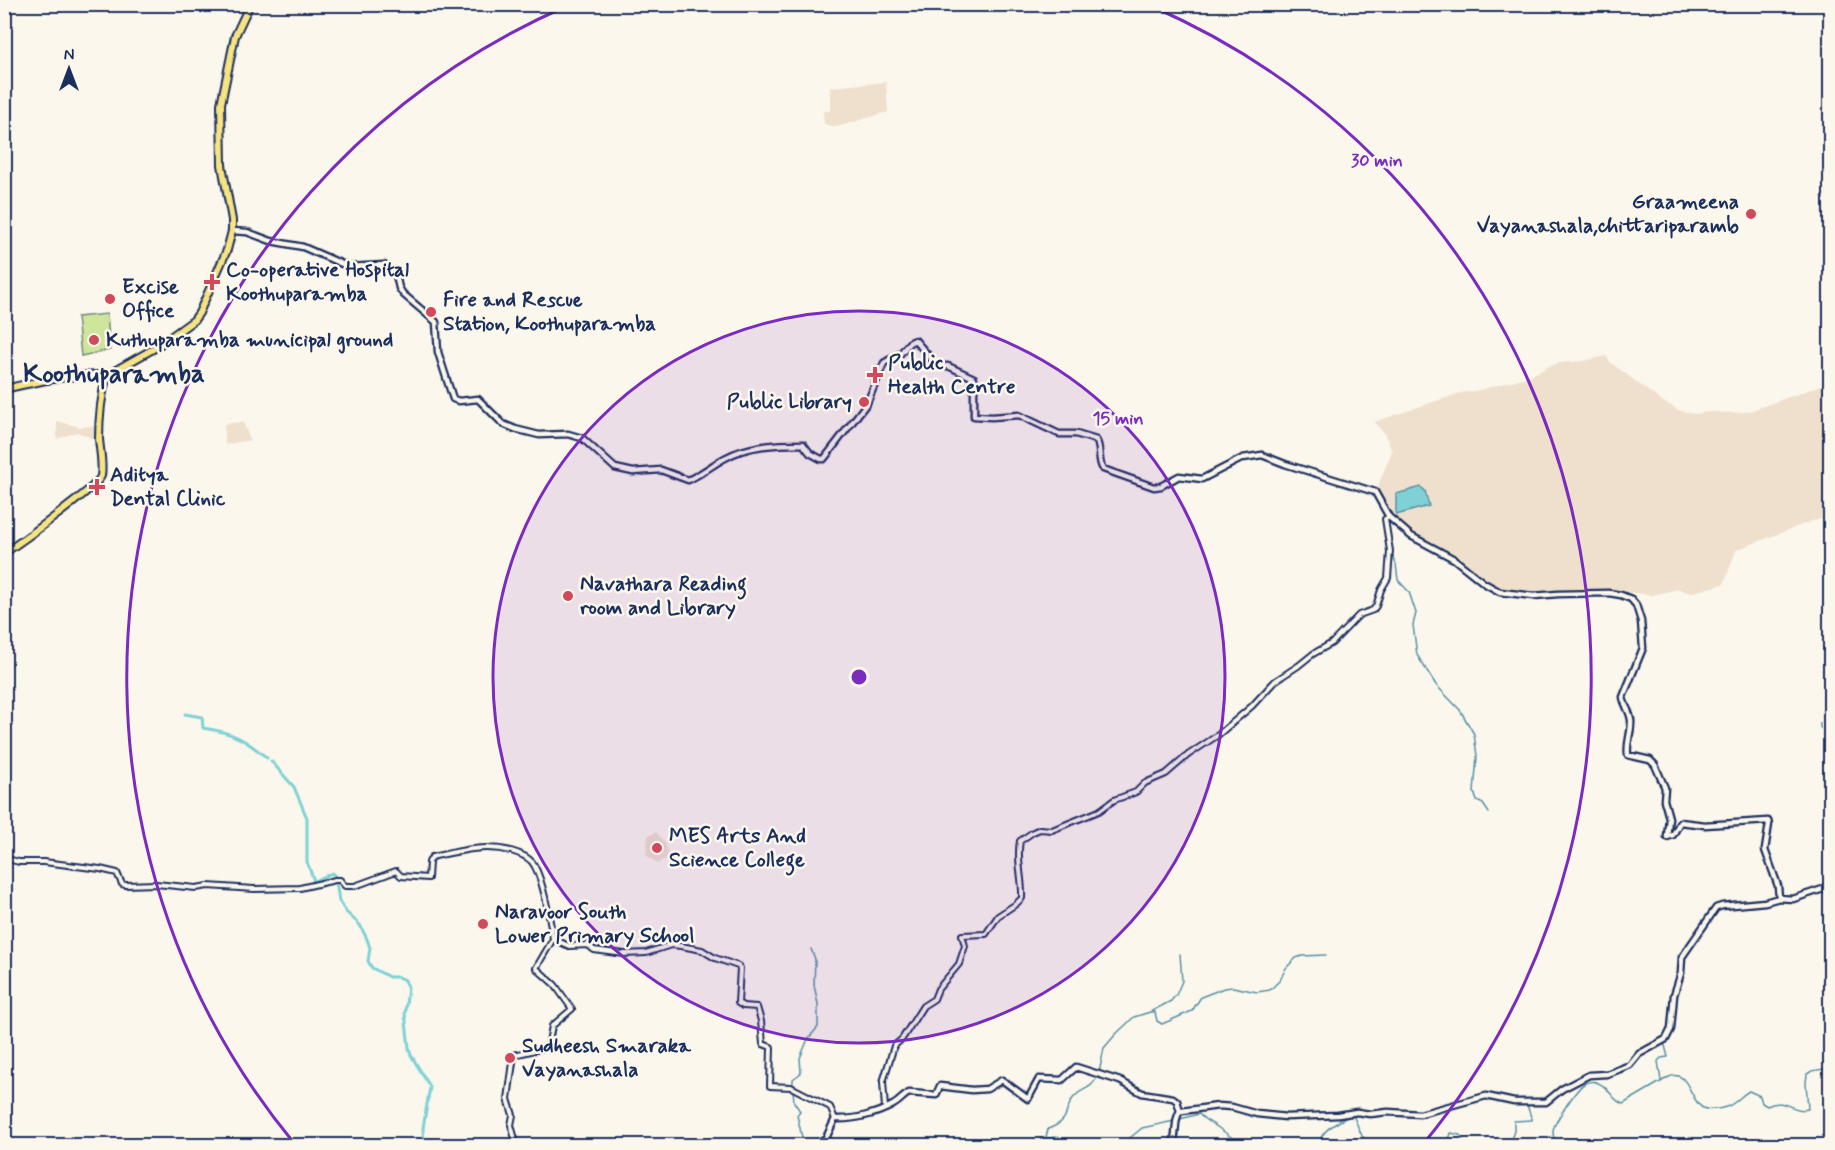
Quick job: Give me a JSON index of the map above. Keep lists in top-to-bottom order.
{
  "districts": ["Koothuparamba"],
  "places": {
    "other": [
      "Graameena Vayanashala,chittariparamb",
      "Excise Office",
      "Fire and Rescue Station, Koothuparamba",
      "Kuthuparamba municipal ground",
      "Public Library",
      "Navathara Reading room and Library",
      "MES Arts And Science College",
      "Naravoor South Lower Primary School",
      "Sudheesh Smaraka Vayanashala"
    ],
    "health": ["Co-operative Hospital Koothuparamba", "Public Health Centre", "Aditya Dental Clinic"]
  },
  "north": "top",
  "rings": ["30 min", "15 min"]
}
